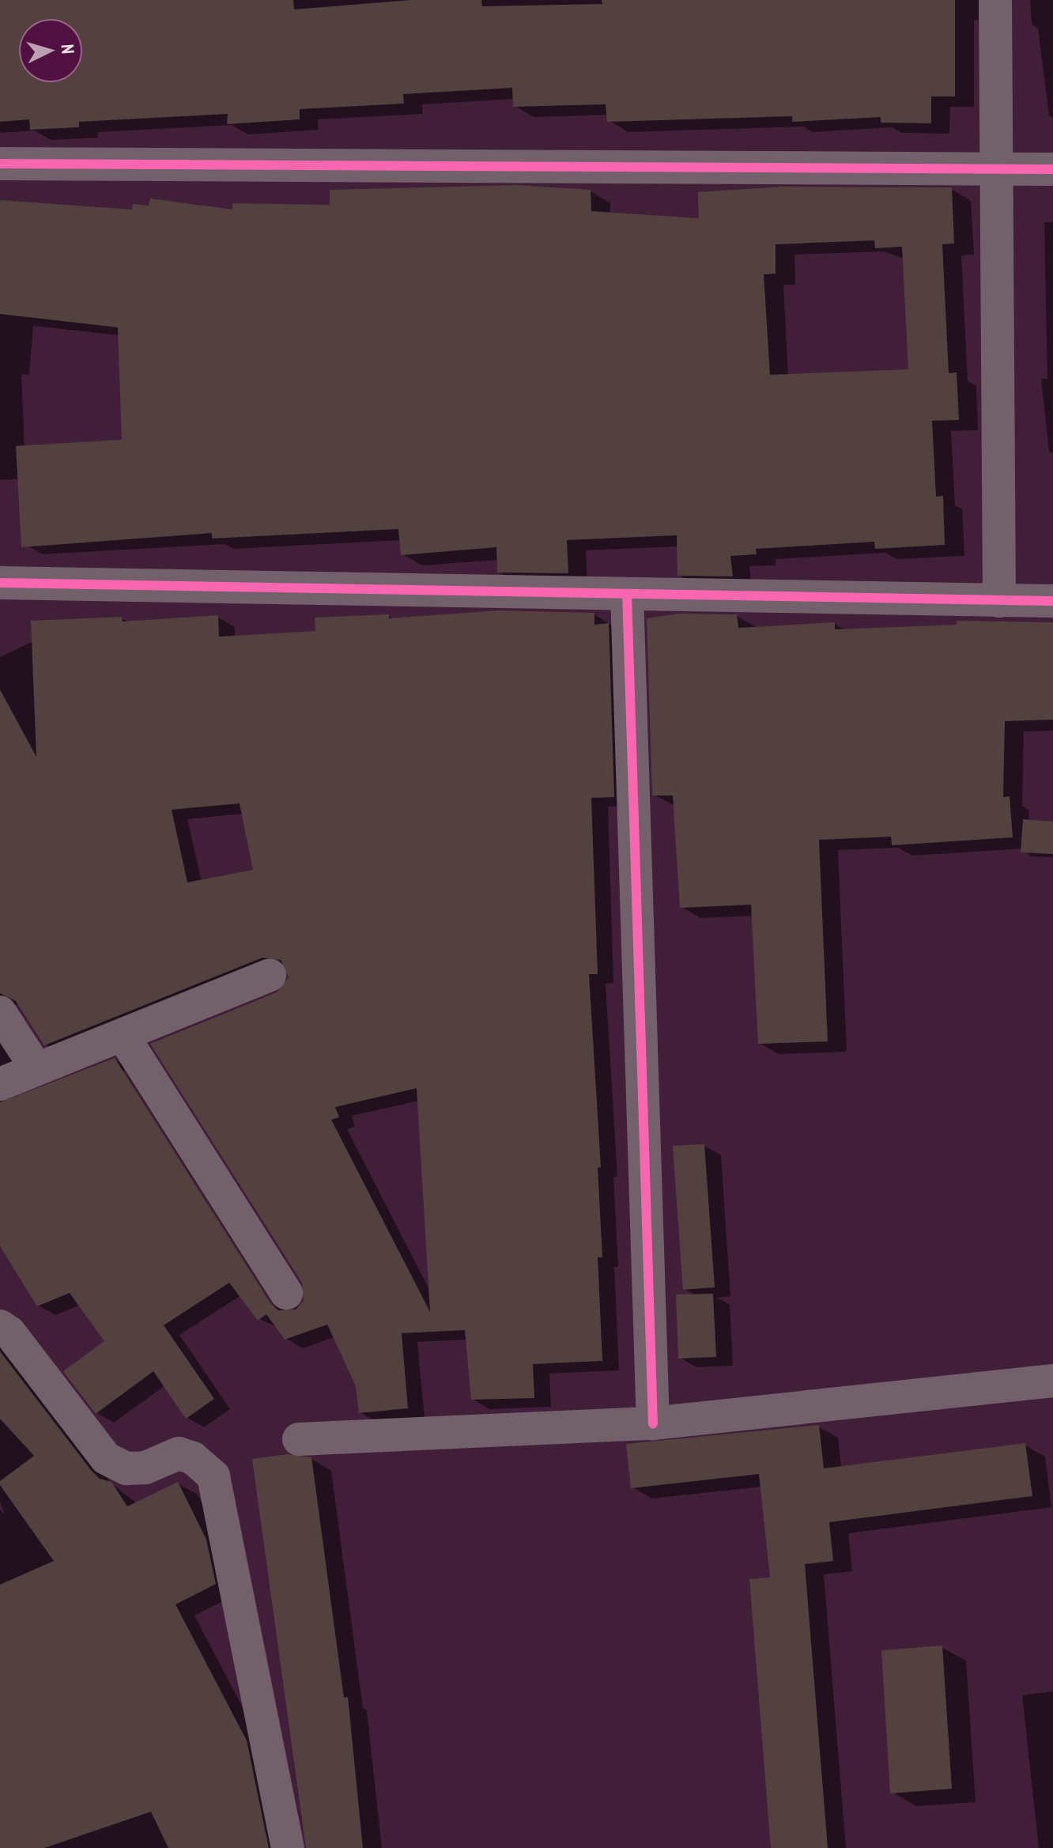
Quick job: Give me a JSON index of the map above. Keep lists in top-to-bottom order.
{
  "north": "right"
}
